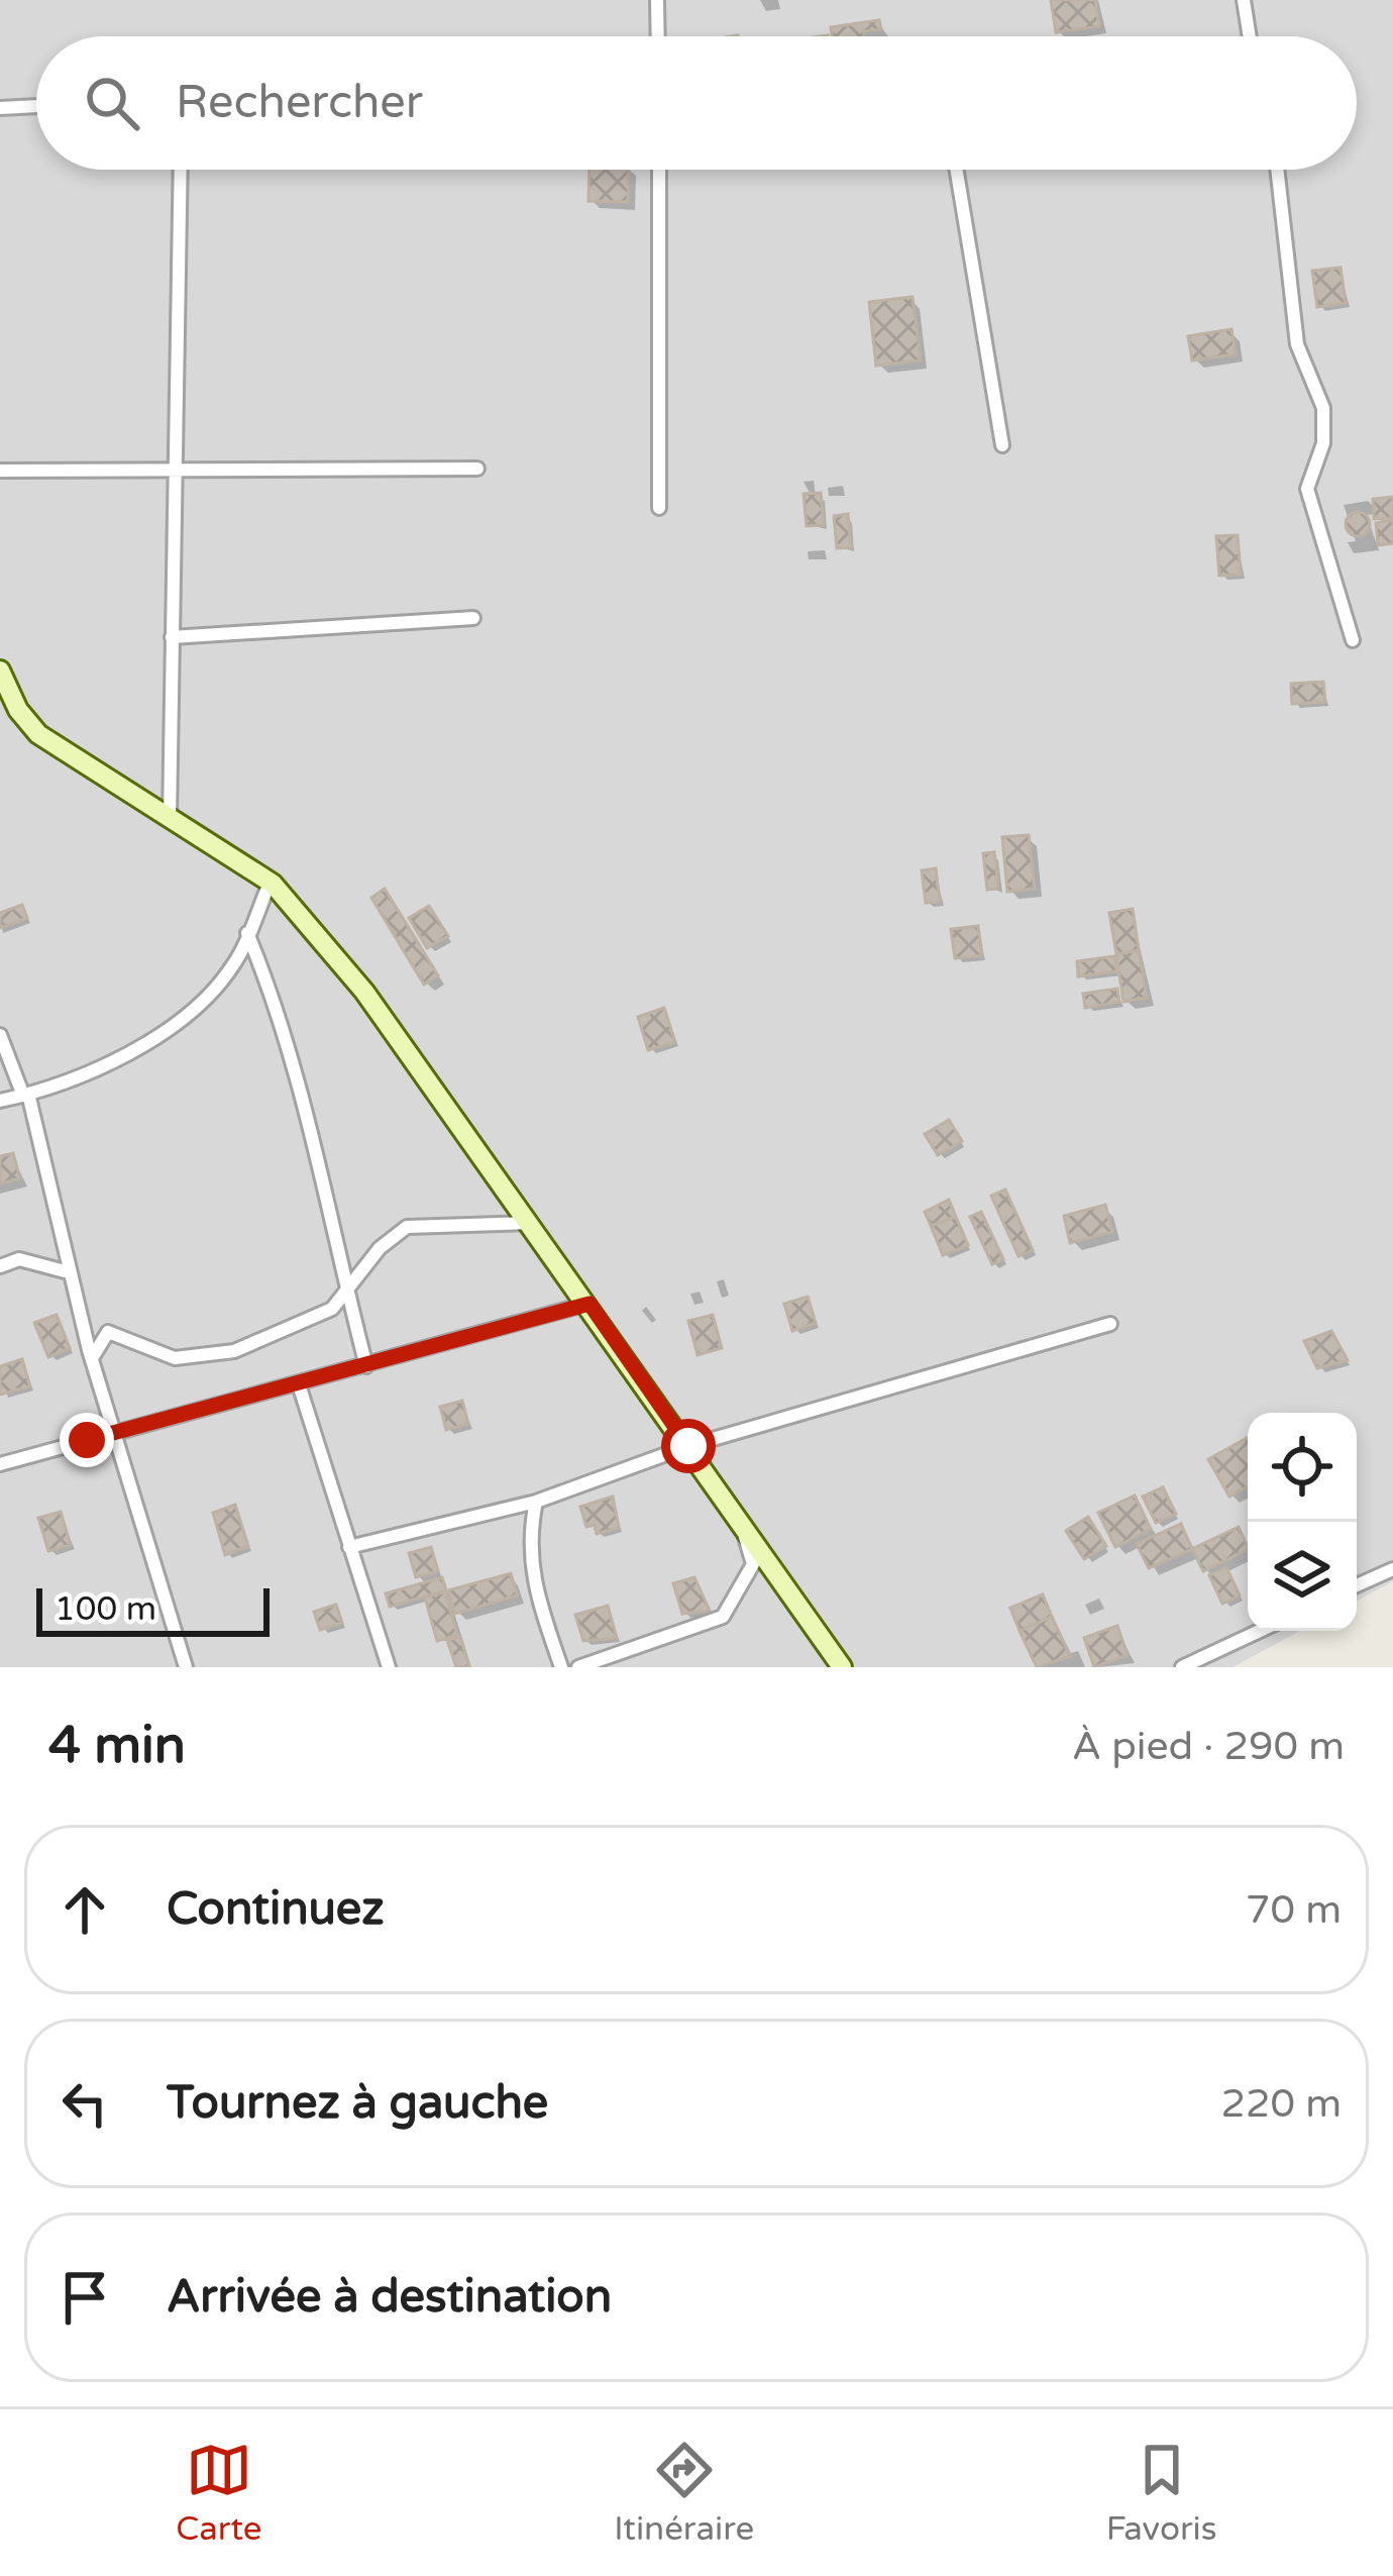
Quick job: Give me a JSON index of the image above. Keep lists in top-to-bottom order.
{
  "scale_bar": "100 m",
  "page": {
    "search": "Rechercher",
    "scale": "100 m",
    "heading": ["4 min", "À pied · 290 m"],
    "list": [
      ["Continuez", "70 m"],
      ["Tournez à gauche", "220 m"],
      "Arrivée à destination"
    ],
    "nav": ["Carte", "Itinéraire", "Favoris"]
  }
}
